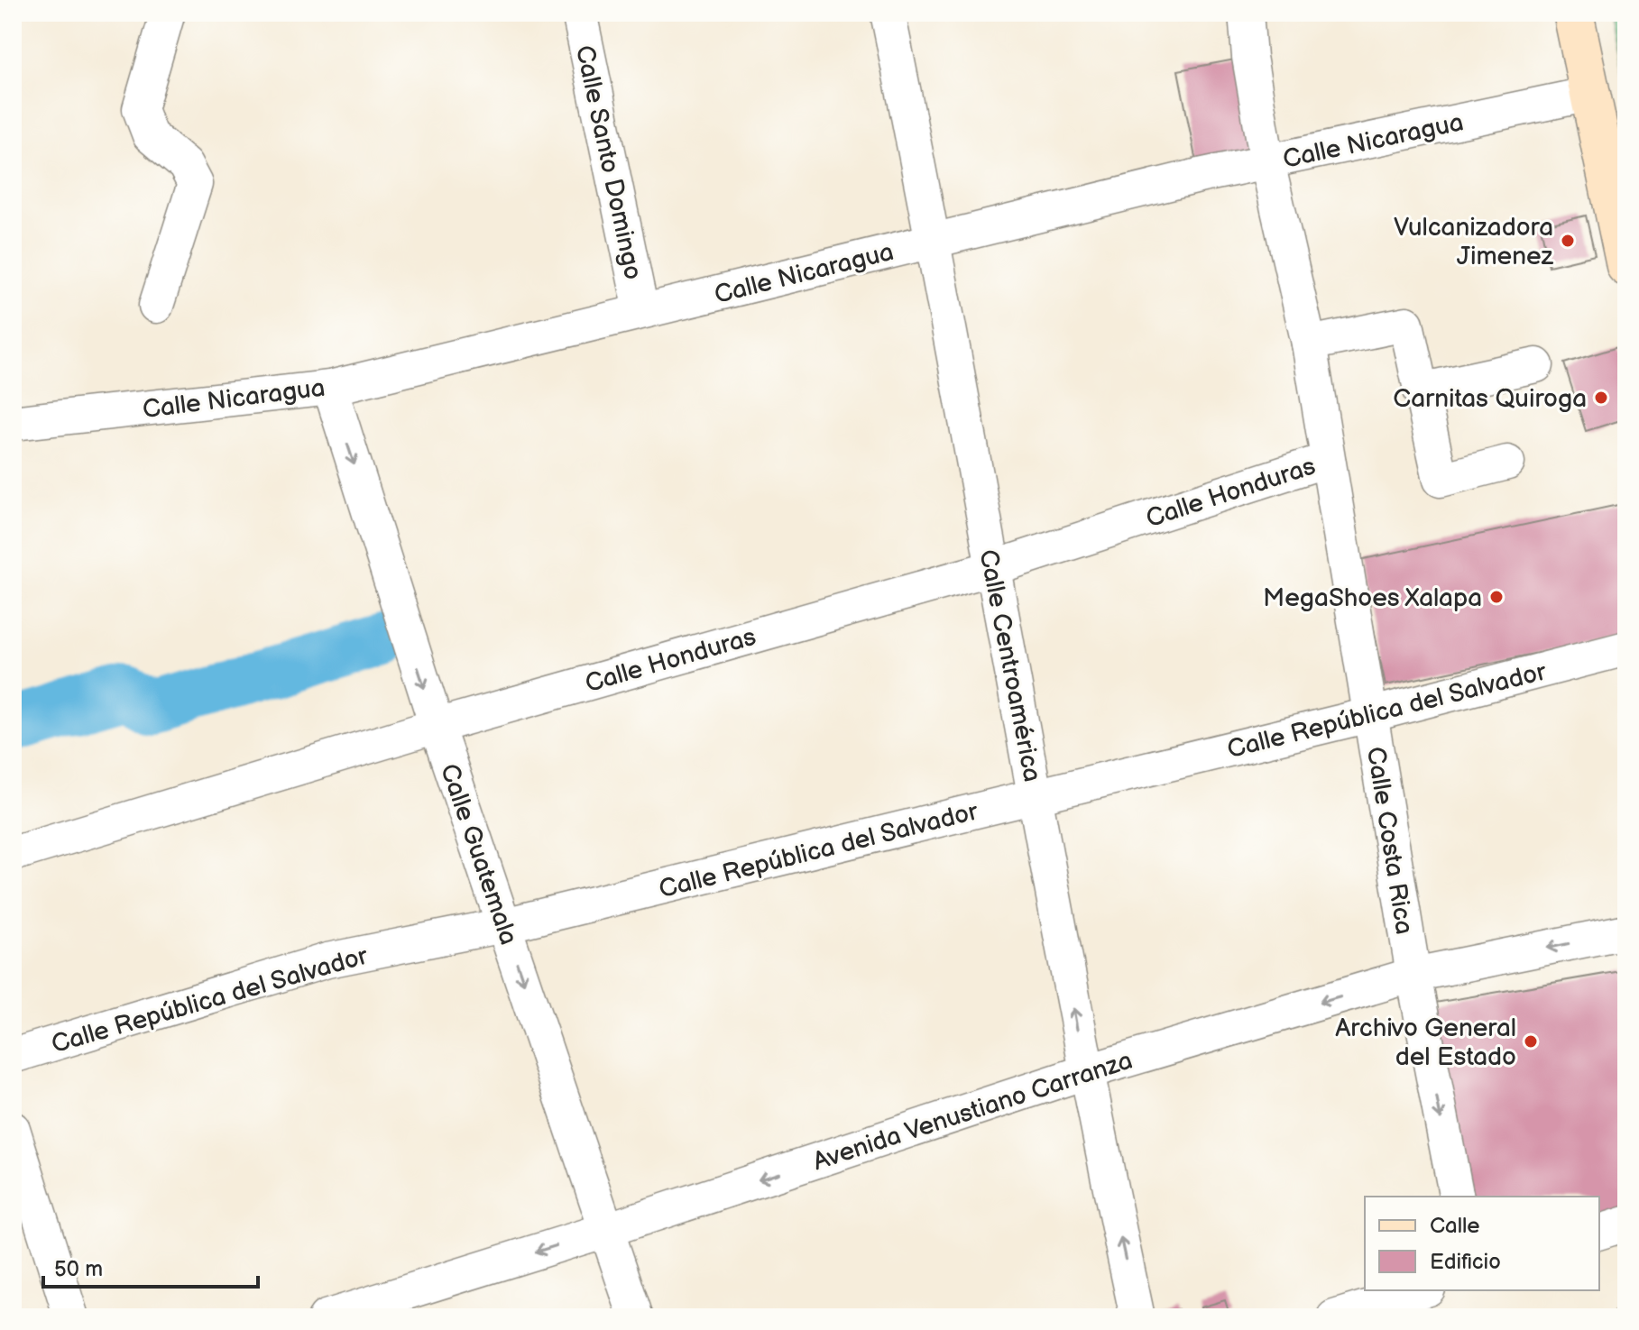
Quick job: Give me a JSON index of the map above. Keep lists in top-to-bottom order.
{
  "streets": {
    "street": [
      "Calle Nicaragua",
      "Calle Santo Domingo",
      "Calle Honduras",
      "Calle Centroamérica",
      "Calle República del Salvador",
      "Calle Costa Rica",
      "Calle Guatemala",
      "Avenida Venustiano Carranza"
    ]
  },
  "crossings": [
    ["Calle Nicaragua", "Calle Santo Domingo"],
    ["Calle Nicaragua", "Calle Centroamérica"],
    ["Calle Nicaragua", "Calle Costa Rica"],
    ["Calle Nicaragua", "Calle Guatemala"],
    ["Calle Honduras", "Calle Centroamérica"],
    ["Calle Honduras", "Calle Costa Rica"],
    ["Calle Honduras", "Calle Guatemala"],
    ["Calle Centroamérica", "Calle República del Salvador"],
    ["Calle Centroamérica", "Avenida Venustiano Carranza"],
    ["Calle República del Salvador", "Calle Costa Rica"],
    ["Calle República del Salvador", "Calle Guatemala"],
    ["Calle Costa Rica", "Avenida Venustiano Carranza"],
    ["Calle Guatemala", "Avenida Venustiano Carranza"]
  ],
  "one_way": ["Calle Centroamérica", "Calle Guatemala", "Avenida Venustiano Carranza"],
  "places": [
    "Vulcanizadora Jimenez",
    "Carnitas Quiroga",
    "MegaShoes Xalapa",
    "Archivo General del Estado"
  ],
  "legend": ["Calle", "Edificio"],
  "scale_bar": "50 m"
}
